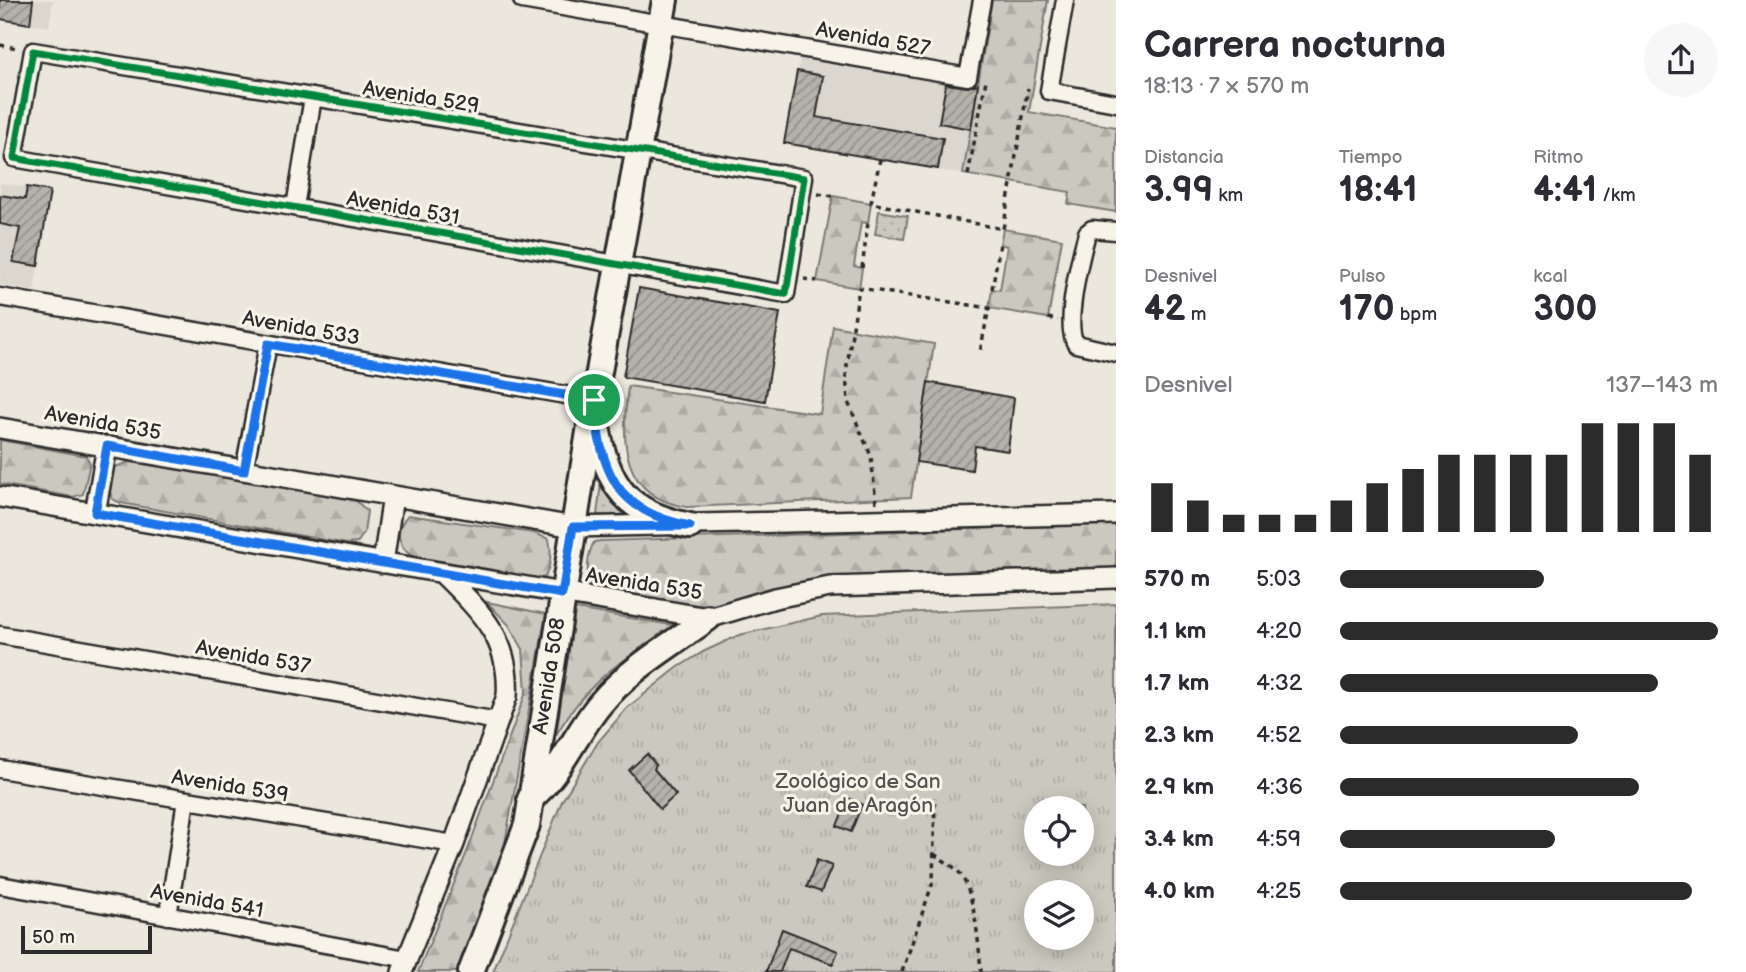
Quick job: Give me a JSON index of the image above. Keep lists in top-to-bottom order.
{
  "streets": {
    "main road": ["Avenida 508"],
    "street": [
      "Avenida 527",
      "Avenida 529",
      "Avenida 531",
      "Avenida 533",
      "Avenida 535",
      "Avenida 537",
      "Avenida 539",
      "Avenida 541"
    ]
  },
  "crossings": [
    ["Avenida 527", "Avenida 508"],
    ["Avenida 529", "Avenida 531"],
    ["Avenida 529", "Avenida 508"],
    ["Avenida 531", "Avenida 508"],
    ["Avenida 533", "Avenida 508"],
    ["Avenida 535", "Avenida 508"],
    ["Avenida 537", "Avenida 508"],
    ["Avenida 508", "Avenida 539"],
    ["Avenida 508", "Avenida 541"]
  ],
  "parks": ["Zoológico de San Juan de Aragón"],
  "scale_bar": "50 m",
  "page": {
    "heading": ["Carrera nocturna", "18:13 · 7 × 570 m"],
    "stats": [
      ["Distancia", "3.99 km"],
      ["Tiempo", "18:41"],
      ["Ritmo", "4:41 /km"],
      ["Desnivel", "42 m"],
      ["Pulso", "170 bpm"],
      ["kcal", "300"]
    ],
    "chart": ["Desnivel", "137–143 m"],
    "list": [
      {
        "name": "570 m",
        "note": "5:03"
      },
      {
        "name": "1.1 km",
        "note": "4:20"
      },
      {
        "name": "1.7 km",
        "note": "4:32"
      },
      {
        "name": "2.3 km",
        "note": "4:52"
      },
      {
        "name": "2.9 km",
        "note": "4:36"
      },
      {
        "name": "3.4 km",
        "note": "4:59"
      },
      {
        "name": "4.0 km",
        "note": "4:25"
      }
    ],
    "scale": "50 m"
  }
}
